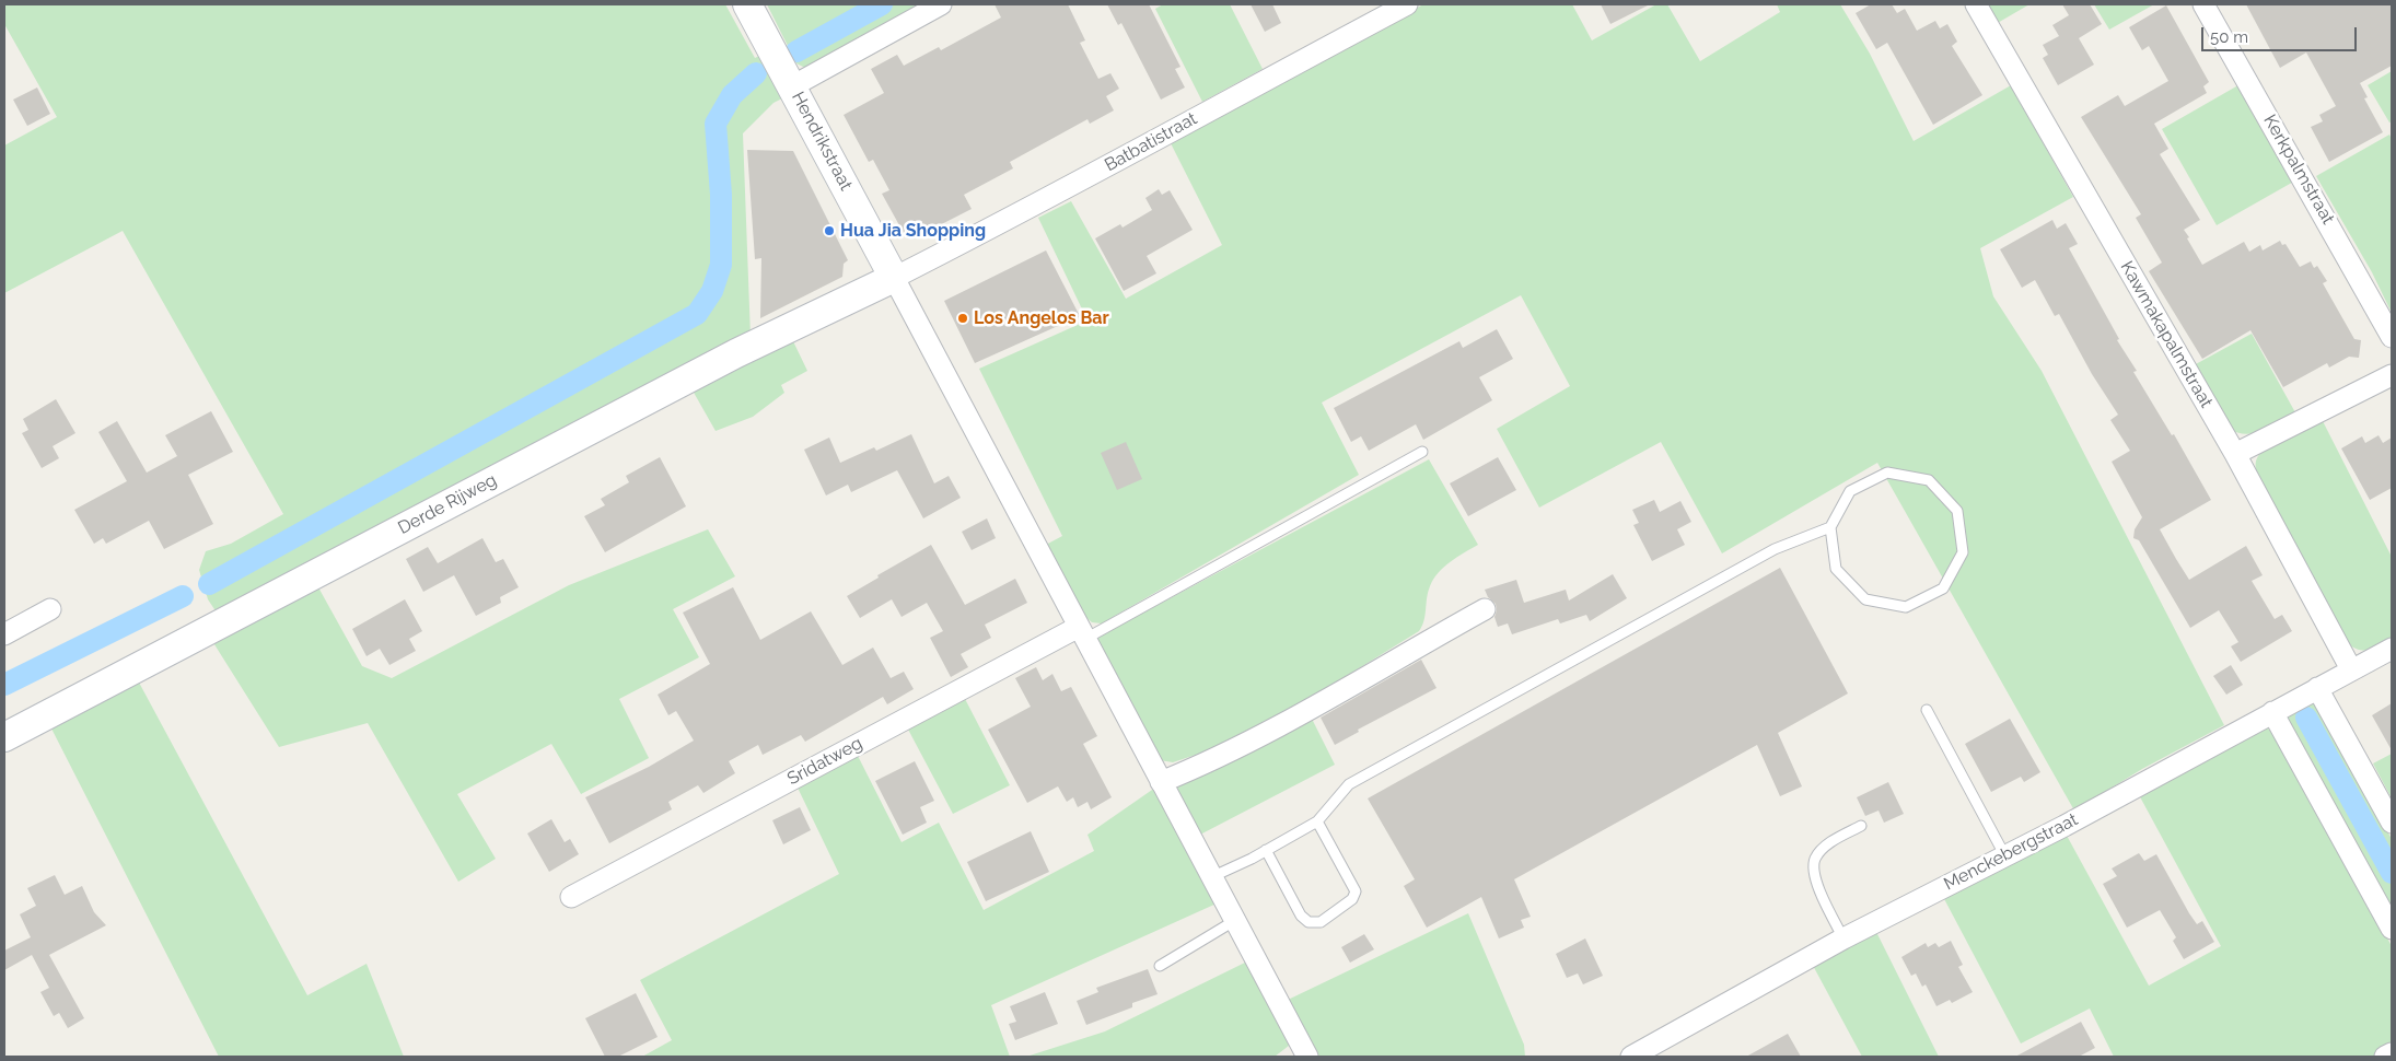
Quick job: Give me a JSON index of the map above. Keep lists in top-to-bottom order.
{
  "streets": {
    "street": [
      "Hendrikstraat",
      "Batbatistraat",
      "Kerkpalmstraat",
      "Kawmakapalmstraat",
      "Derde Rijweg",
      "Sridatweg",
      "Menckebergstraat"
    ]
  },
  "crossings": [
    ["Hendrikstraat", "Batbatistraat"],
    ["Hendrikstraat", "Derde Rijweg"],
    ["Batbatistraat", "Derde Rijweg"],
    ["Kawmakapalmstraat", "Menckebergstraat"]
  ],
  "places": ["Hua Jia Shopping", "Los Angelos Bar"],
  "scale_bar": "50 m"
}
